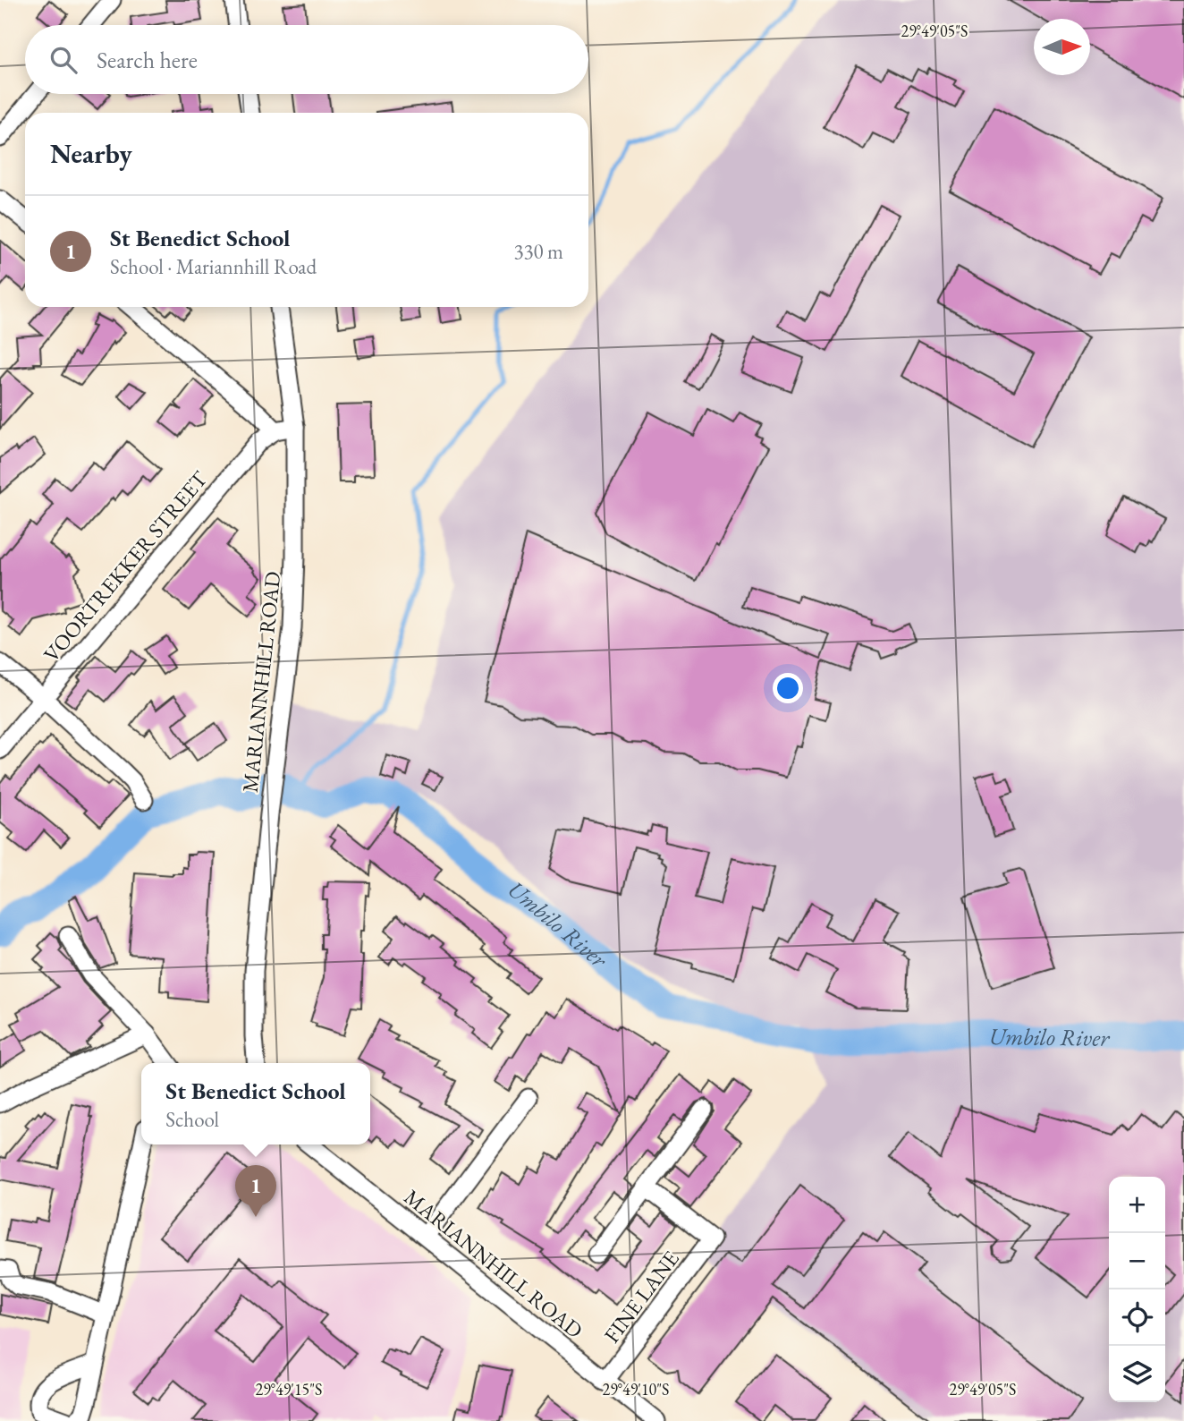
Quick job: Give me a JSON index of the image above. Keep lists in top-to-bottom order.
{
  "streets": {
    "street": ["VOORTREKKER STREET", "MARIANNHILL ROAD", "FINE LANE"]
  },
  "crossings": [
    ["VOORTREKKER STREET", "MARIANNHILL ROAD"],
    ["MARIANNHILL ROAD", "FINE LANE"]
  ],
  "water": ["Umbilo River"],
  "north": "right",
  "page": {
    "search": "Search here",
    "heading": "Nearby",
    "list": [
      {
        "mark": "1",
        "name": "St Benedict School",
        "note": "School · Mariannhill Road",
        "value": "330 m"
      }
    ],
    "popup": ["St Benedict School", "School"],
    "pins": "1",
    "map_buttons": ["+", "−"]
  },
  "coordinates": ["29°49'05\"S", "29°49'15\"S", "29°49'10\"S"]
}
